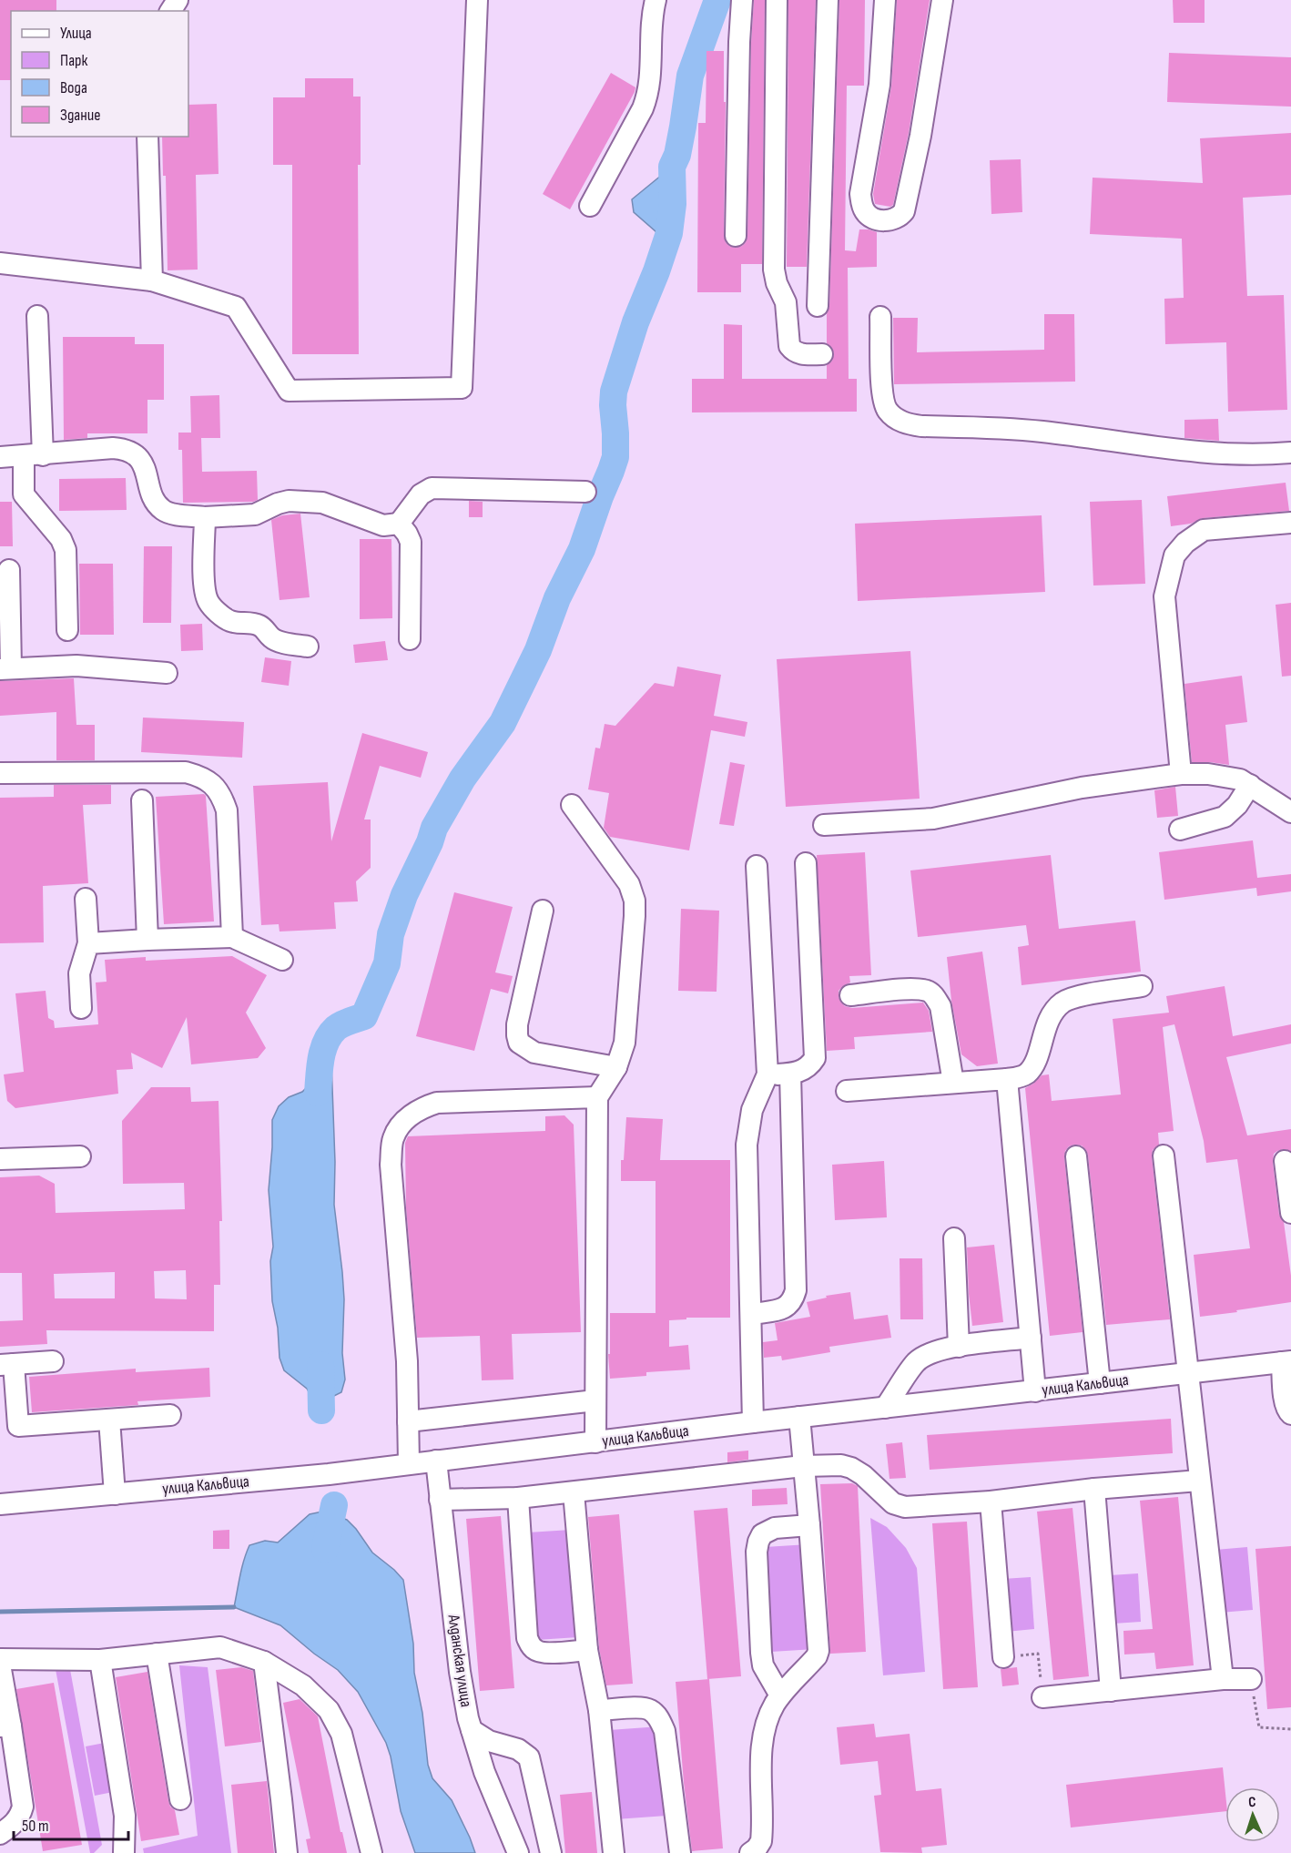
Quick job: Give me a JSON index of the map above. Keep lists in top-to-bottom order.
{
  "streets": {
    "street": ["улица Кальвица", "Алданская улица"]
  },
  "crossings": [
    ["улица Кальвица", "Алданская улица"]
  ],
  "legend": [
    "Улица",
    "Парк",
    "Вода",
    "Здание"
  ],
  "scale_bar": "50 m",
  "north": "top"
}
